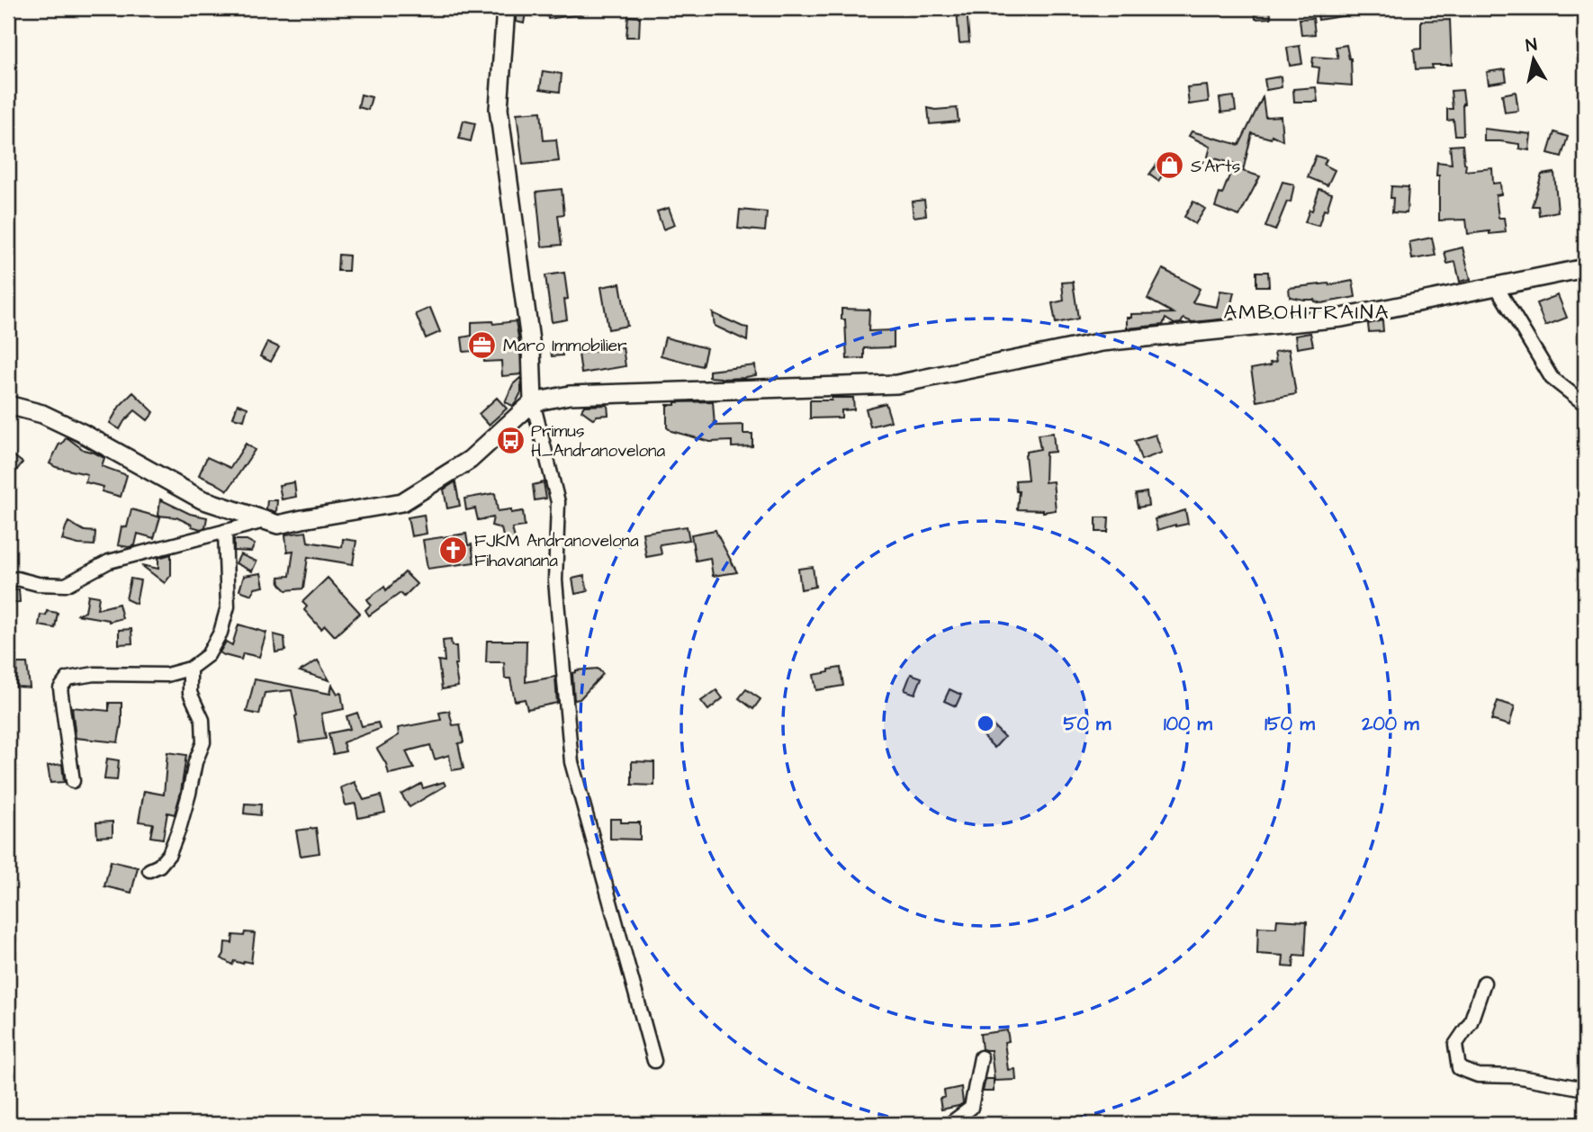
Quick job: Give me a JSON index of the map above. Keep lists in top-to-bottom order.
{
  "districts": ["AMBOHITRAINA"],
  "places": {
    "shop": ["S'Arts"],
    "office": ["Maro Immobilier"],
    "bus stop": ["Primus H_Andranovelona"],
    "church": ["FJKM Andranovelona Fihavanana"]
  },
  "north": "top",
  "rings": [
    "50 m",
    "100 m",
    "150 m",
    "200 m"
  ]
}
